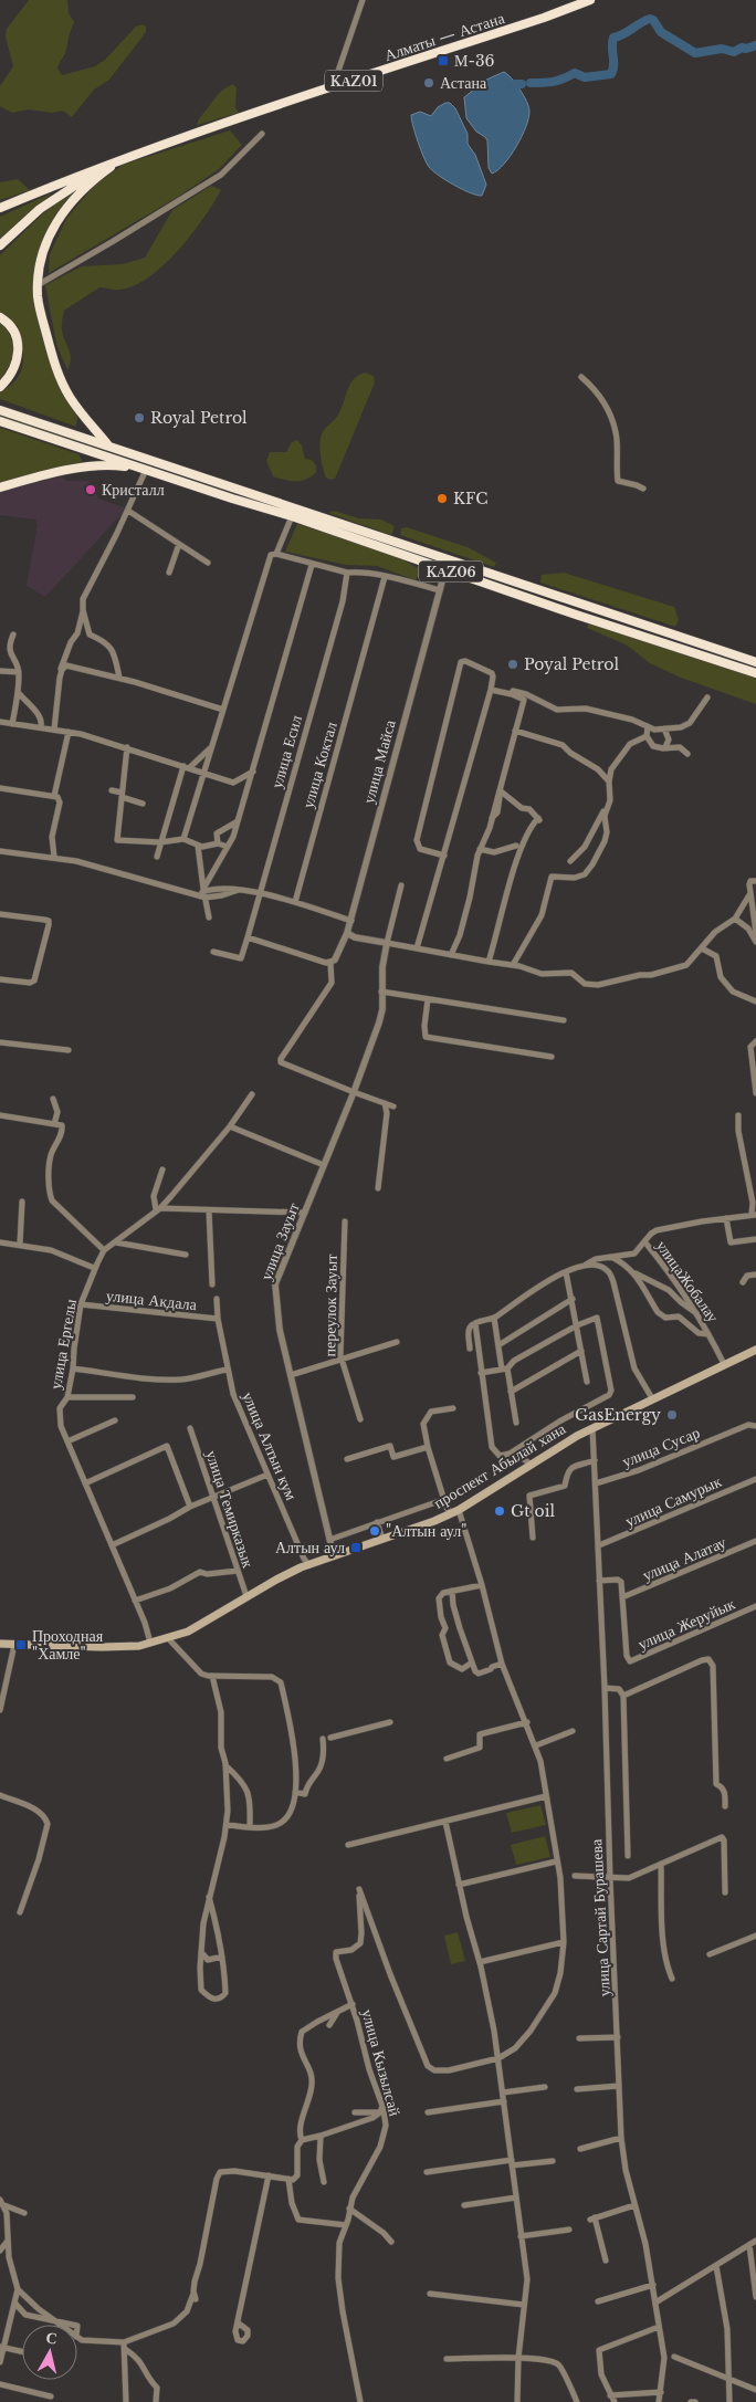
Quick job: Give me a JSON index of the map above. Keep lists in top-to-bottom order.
{
  "streets": {
    "highway": ["Алматы — Астана", "KАZ01", "KАZ06"],
    "main road": ["проспект Абылай хана"],
    "street": [
      "улица Есил",
      "улица Майса",
      "улица Коктал",
      "улица Зауыт",
      "улицаЖобалау",
      "улица Акдала",
      "переулок Зауыт",
      "улица Ергелы",
      "улица Алтын кум",
      "улица Сусар",
      "улица Самурык",
      "улица Темирказык",
      "улица Алатау",
      "улица Жеруйык",
      "улица Сартай Бурашева",
      "улица Кызылсай"
    ]
  },
  "crossings": [
    ["Алматы — Астана", "KАZ01"],
    ["KАZ01", "KАZ06"],
    ["KАZ06", "улица Майса"],
    ["улица Зауыт", "проспект Абылай хана"],
    ["улицаЖобалау", "проспект Абылай хана"],
    ["улица Акдала", "улица Ергелы"],
    ["улица Акдала", "улица Алтын кум"],
    ["улица Ергелы", "проспект Абылай хана"],
    ["улица Алтын кум", "проспект Абылай хана"],
    ["улица Сусар", "улица Сартай Бурашева"],
    ["проспект Абылай хана", "улица Темирказык"],
    ["проспект Абылай хана", "улица Сартай Бурашева"],
    ["улица Самурык", "улица Сартай Бурашева"],
    ["улица Алатау", "улица Жеруйык"]
  ],
  "places": {
    "transit": ["М-36", "Алтын аул", "Проходная \"Хамле\""],
    "other": [
      "Астана",
      "Royal Petrol",
      "Кристалл",
      "KFC",
      "Poyal Petrol",
      "GasEnergy",
      "Gt oil",
      "\"Алтын аул\""
    ]
  },
  "north": "top"
}
